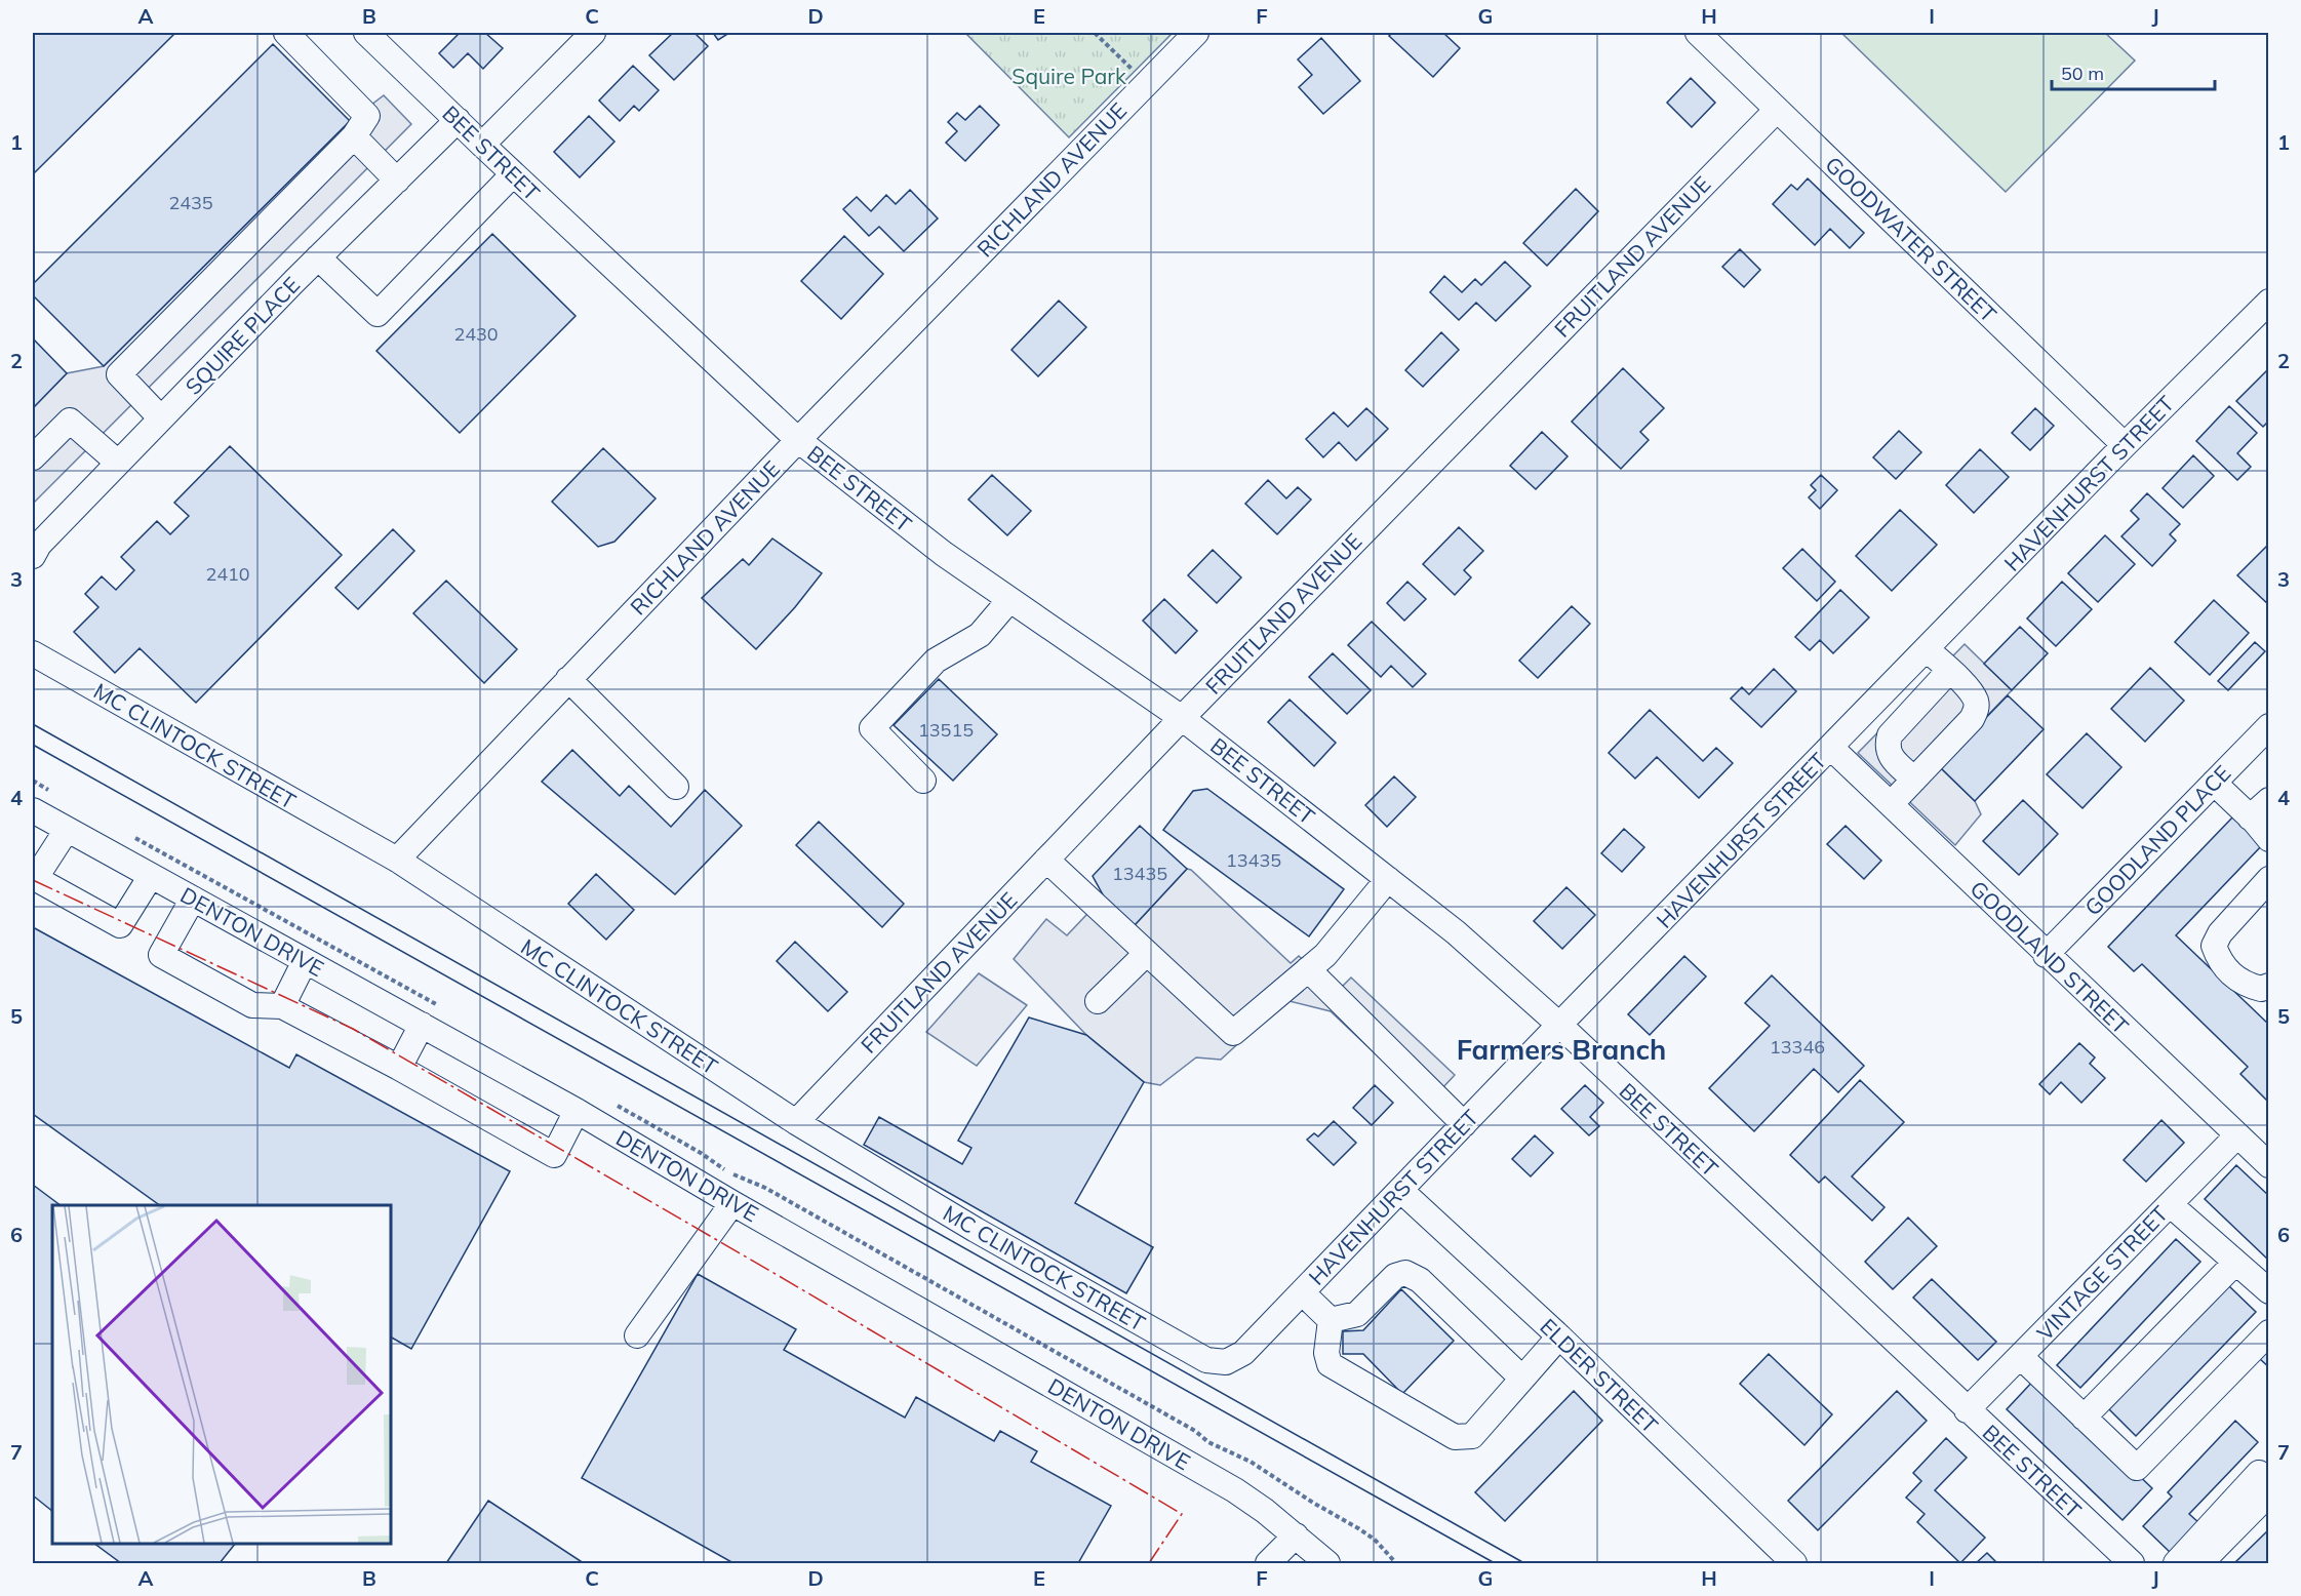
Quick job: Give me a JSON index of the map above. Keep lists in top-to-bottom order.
{
  "streets": {
    "street": [
      "BEE STREET",
      "RICHLAND AVENUE",
      "GOODWATER STREET",
      "FRUITLAND AVENUE",
      "SQUIRE PLACE",
      "HAVENHURST STREET",
      "MC CLINTOCK STREET",
      "GOODLAND PLACE",
      "DENTON DRIVE",
      "GOODLAND STREET",
      "VINTAGE STREET",
      "ELDER STREET"
    ]
  },
  "crossings": [
    ["BEE STREET", "RICHLAND AVENUE"],
    ["BEE STREET", "FRUITLAND AVENUE"],
    ["BEE STREET", "SQUIRE PLACE"],
    ["BEE STREET", "HAVENHURST STREET"],
    ["BEE STREET", "VINTAGE STREET"],
    ["RICHLAND AVENUE", "MC CLINTOCK STREET"],
    ["GOODWATER STREET", "FRUITLAND AVENUE"],
    ["GOODWATER STREET", "HAVENHURST STREET"],
    ["FRUITLAND AVENUE", "MC CLINTOCK STREET"],
    ["HAVENHURST STREET", "MC CLINTOCK STREET"],
    ["HAVENHURST STREET", "GOODLAND STREET"],
    ["HAVENHURST STREET", "ELDER STREET"],
    ["GOODLAND PLACE", "GOODLAND STREET"],
    ["GOODLAND STREET", "VINTAGE STREET"]
  ],
  "districts": ["Farmers Branch"],
  "parks": ["Squire Park"],
  "house_numbers": [
    "2435",
    "2430",
    "2410",
    "13515",
    "13435",
    "13435",
    "13346"
  ],
  "scale_bar": "50 m",
  "grid": {
    "columns": [
      "A",
      "B",
      "C",
      "D",
      "E",
      "F",
      "G",
      "H",
      "I",
      "J"
    ],
    "rows": [
      "1",
      "2",
      "3",
      "4",
      "5",
      "6",
      "7"
    ]
  }
}
